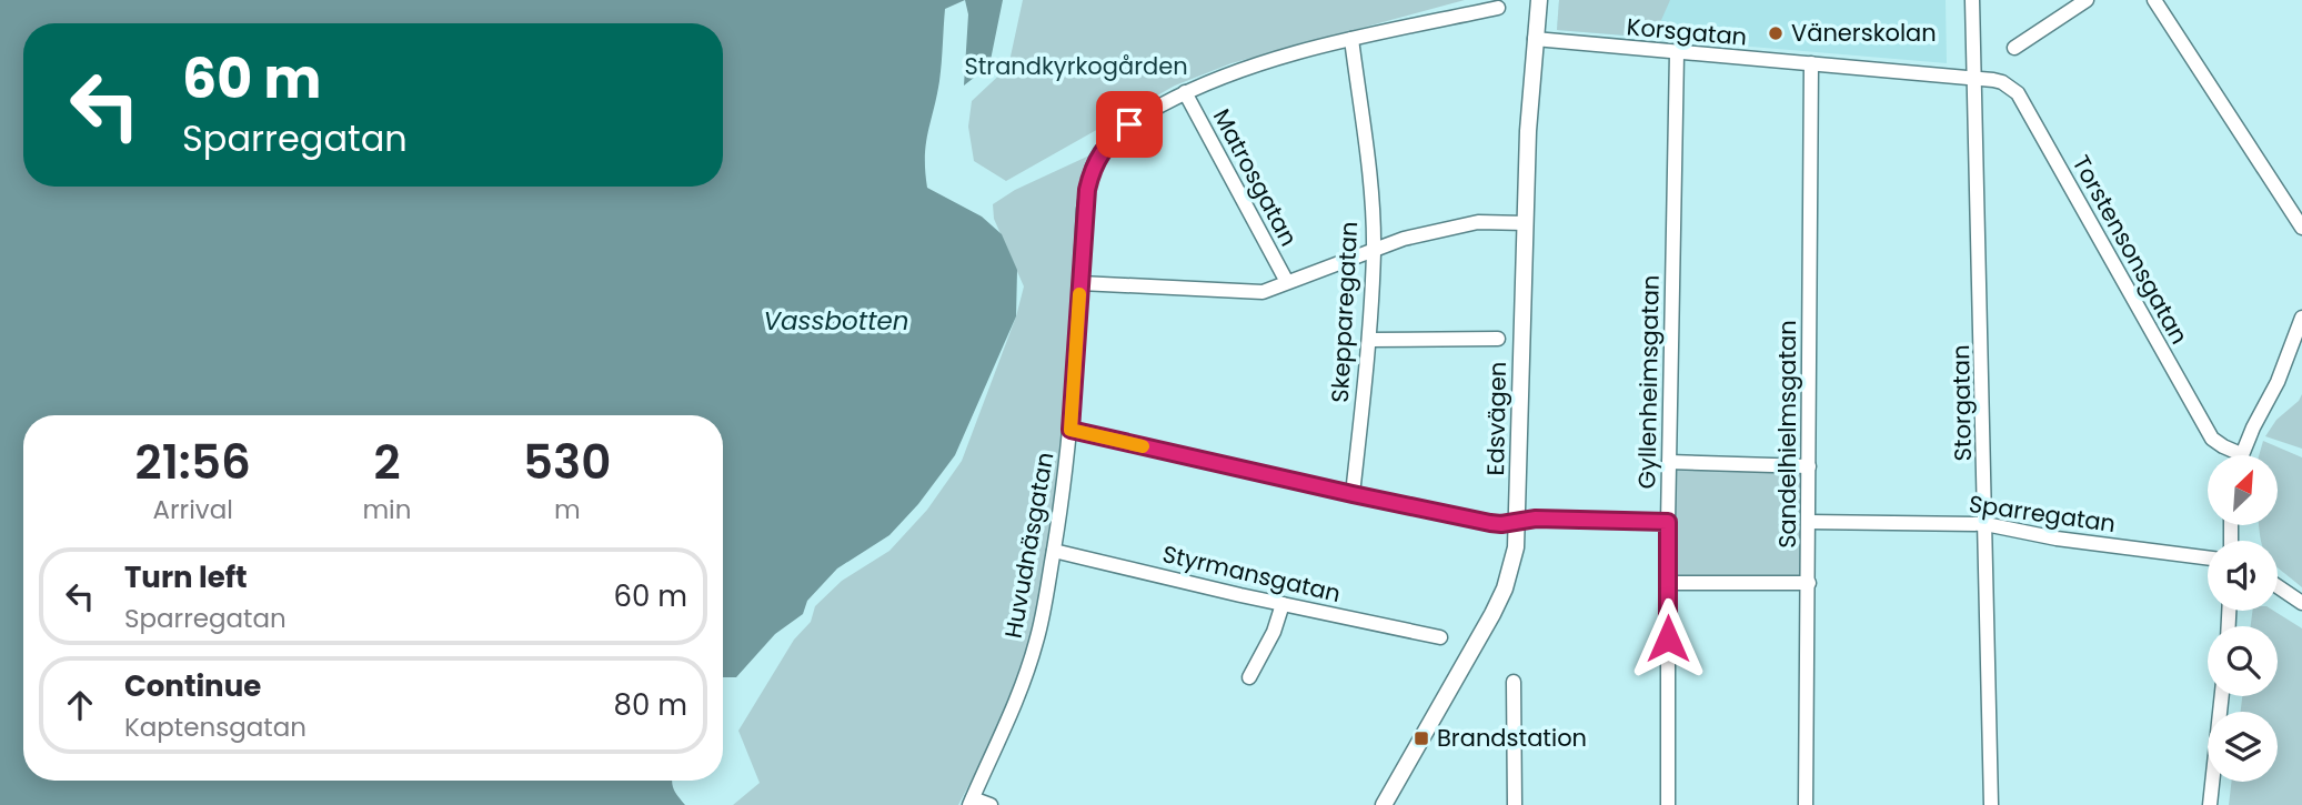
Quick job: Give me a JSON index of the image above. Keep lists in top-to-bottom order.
{
  "streets": {
    "main road": ["Edsvägen"],
    "street": [
      "Korsgatan",
      "Matrosgatan",
      "Torstensonsgatan",
      "Skepparegatan",
      "Gyllenheimsgatan",
      "Storgatan",
      "Sandelhielmsgatan",
      "Sparregatan",
      "Huvudnäsgatan",
      "Styrmansgatan"
    ]
  },
  "crossings": [
    ["Korsgatan", "Torstensonsgatan"],
    ["Korsgatan", "Gyllenheimsgatan"],
    ["Korsgatan", "Storgatan"],
    ["Korsgatan", "Edsvägen"],
    ["Korsgatan", "Sandelhielmsgatan"],
    ["Matrosgatan", "Huvudnäsgatan"],
    ["Torstensonsgatan", "Storgatan"],
    ["Skepparegatan", "Huvudnäsgatan"],
    ["Storgatan", "Sparregatan"],
    ["Sandelhielmsgatan", "Sparregatan"],
    ["Huvudnäsgatan", "Styrmansgatan"]
  ],
  "water": ["Vassbotten"],
  "parks": ["Strandkyrkogården"],
  "places": {
    "other": ["Vänerskolan"],
    "transit": ["Brandstation"]
  },
  "north": "top right",
  "page": {
    "turn": ["60 m", "Sparregatan"],
    "eta": [
      "21:56",
      "Arrival",
      "2",
      "min",
      "530",
      "m"
    ],
    "list": [
      {
        "name": "Turn left",
        "note": "Sparregatan",
        "value": "60 m"
      },
      {
        "name": "Continue",
        "note": "Kaptensgatan",
        "value": "80 m"
      }
    ]
  }
}
